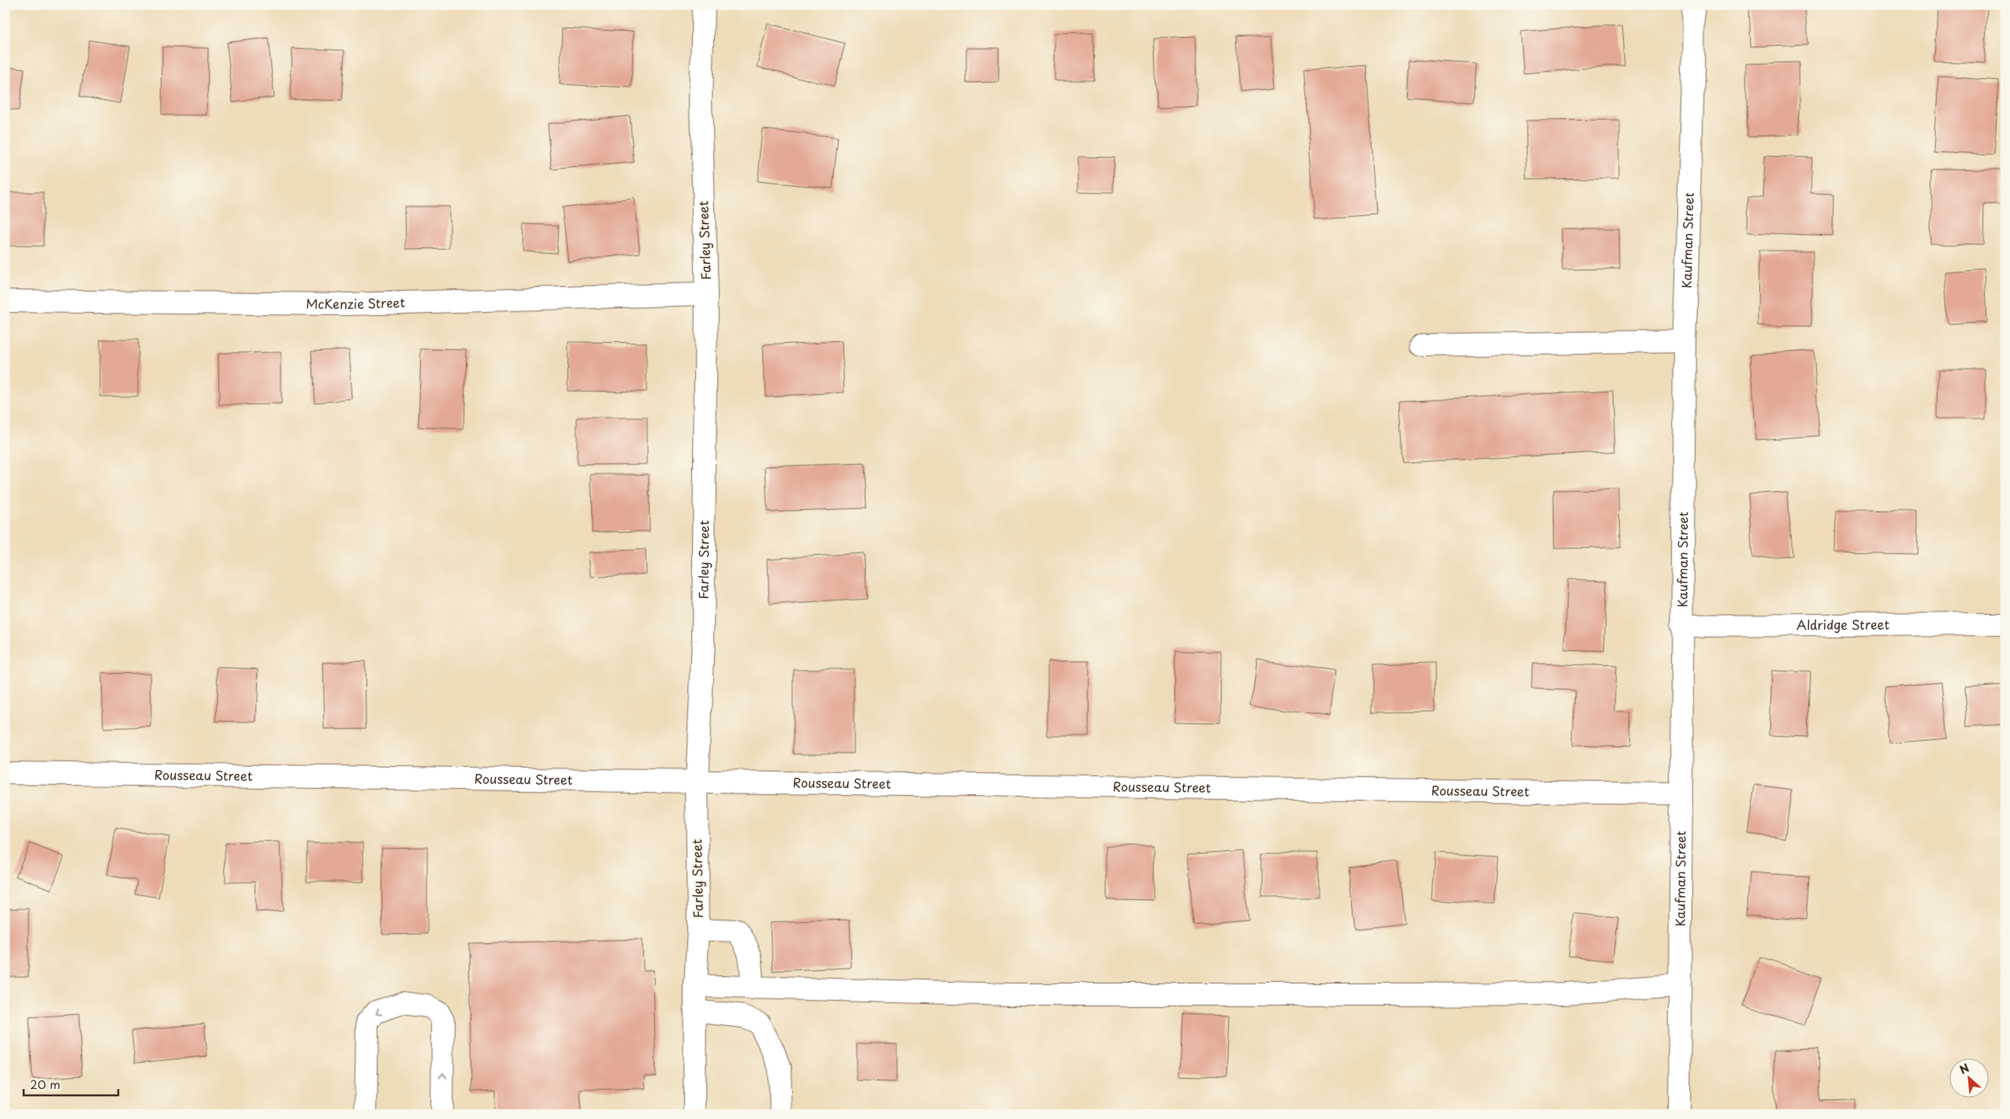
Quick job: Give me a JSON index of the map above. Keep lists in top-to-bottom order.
{
  "streets": {
    "street": [
      "Farley Street",
      "Kaufman Street",
      "McKenzie Street",
      "Aldridge Street",
      "Rousseau Street"
    ]
  },
  "crossings": [
    ["Farley Street", "McKenzie Street"],
    ["Farley Street", "Rousseau Street"],
    ["Kaufman Street", "Aldridge Street"],
    ["Kaufman Street", "Rousseau Street"]
  ],
  "scale_bar": "20 m",
  "north": "top left"
}
